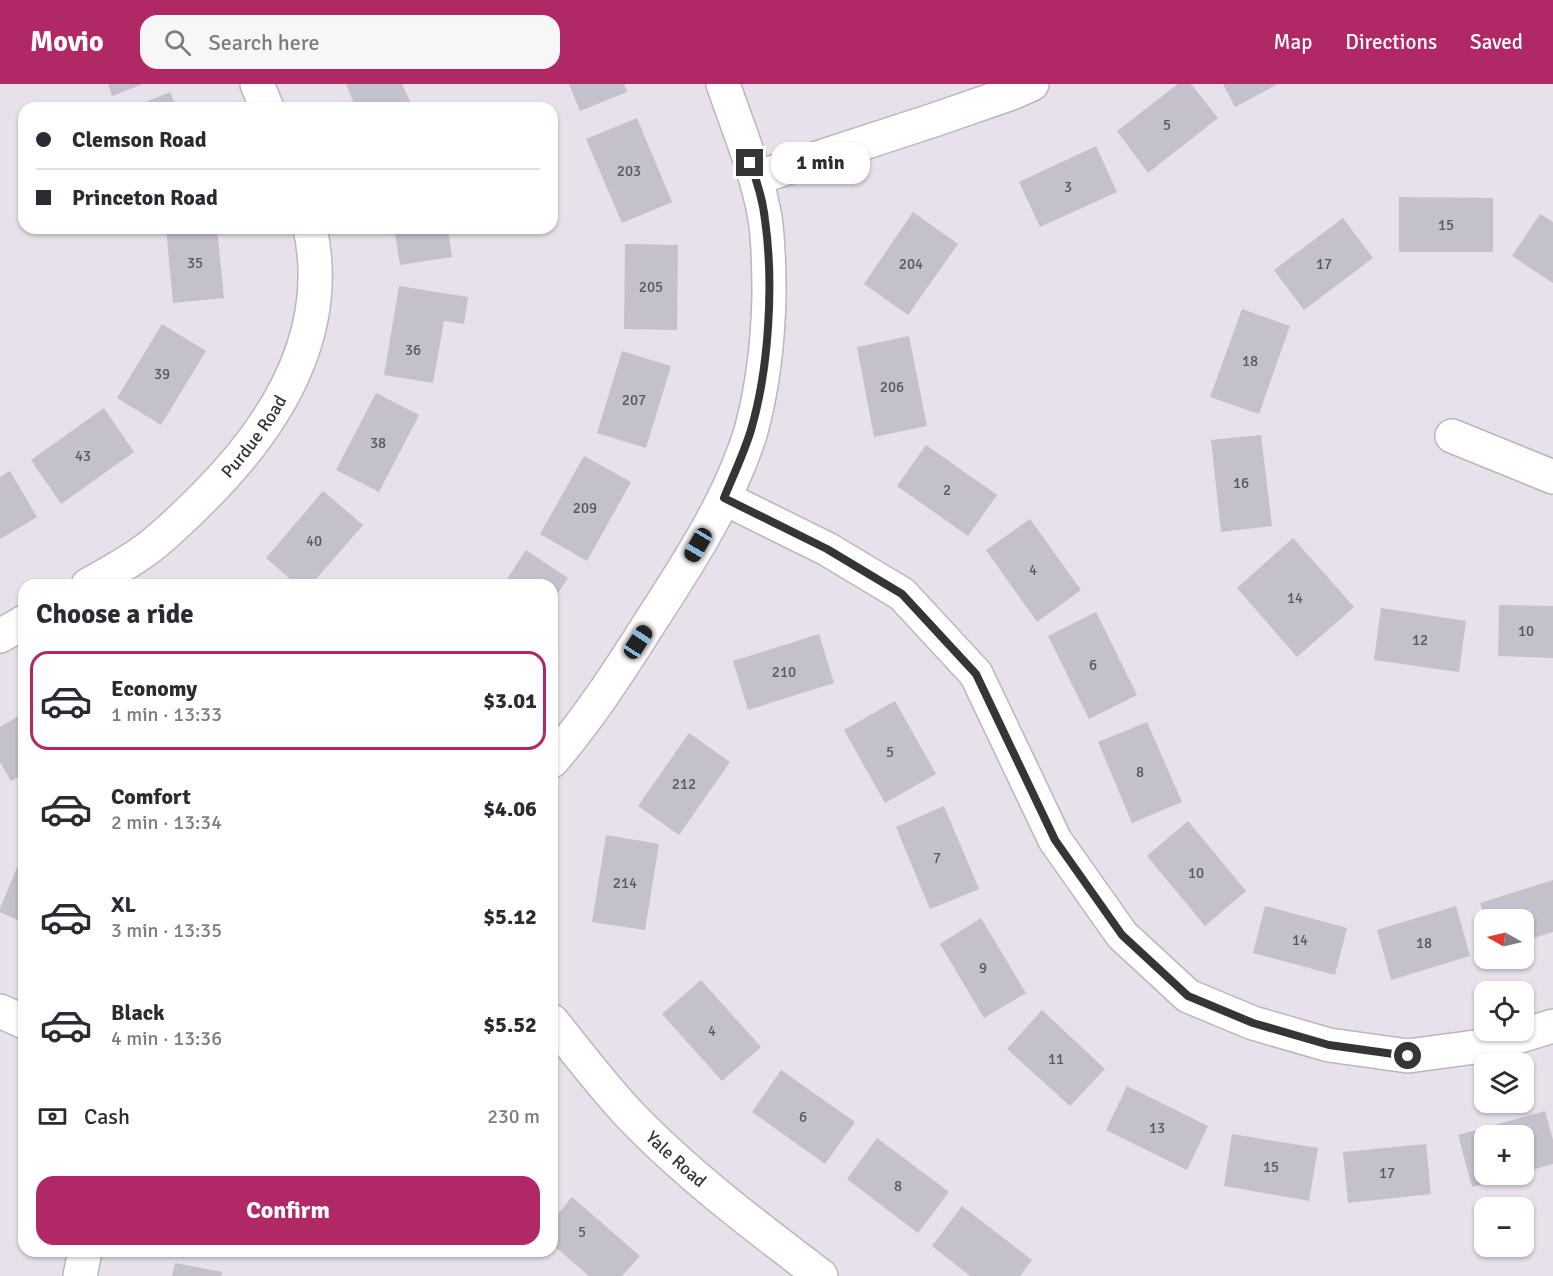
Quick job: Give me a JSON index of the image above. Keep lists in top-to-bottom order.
{
  "streets": {
    "street": ["Purdue Road", "Yale Road"]
  },
  "house_numbers": [
    "5",
    "203",
    "3",
    "15",
    "35",
    "204",
    "17",
    "205",
    "36",
    "18",
    "39",
    "206",
    "207",
    "38",
    "43",
    "16",
    "2",
    "209",
    "40",
    "4",
    "14",
    "10",
    "12",
    "6",
    "210",
    "5",
    "8",
    "212",
    "7",
    "10",
    "214",
    "14",
    "18",
    "9",
    "4",
    "11",
    "6",
    "13",
    "15",
    "17",
    "8",
    "5"
  ],
  "north": "left",
  "page": {
    "header": "Movio",
    "search": "Search here",
    "nav": ["Map", "Directions", "Saved"],
    "banner": ["Clemson Road", "Princeton Road"],
    "bubble": "1 min",
    "heading": "Choose a ride",
    "list": [
      {
        "name": "Economy",
        "note": "1 min · 13:33",
        "value": "$3.01"
      },
      {
        "name": "Comfort",
        "note": "2 min · 13:34",
        "value": "$4.06"
      },
      {
        "name": "XL",
        "note": "3 min · 13:35",
        "value": "$5.12"
      },
      {
        "name": "Black",
        "note": "4 min · 13:36",
        "value": "$5.52"
      }
    ],
    "map_buttons": ["+", "−"],
    "pay": ["Cash", "230 m"],
    "buttons": "Confirm"
  }
}
